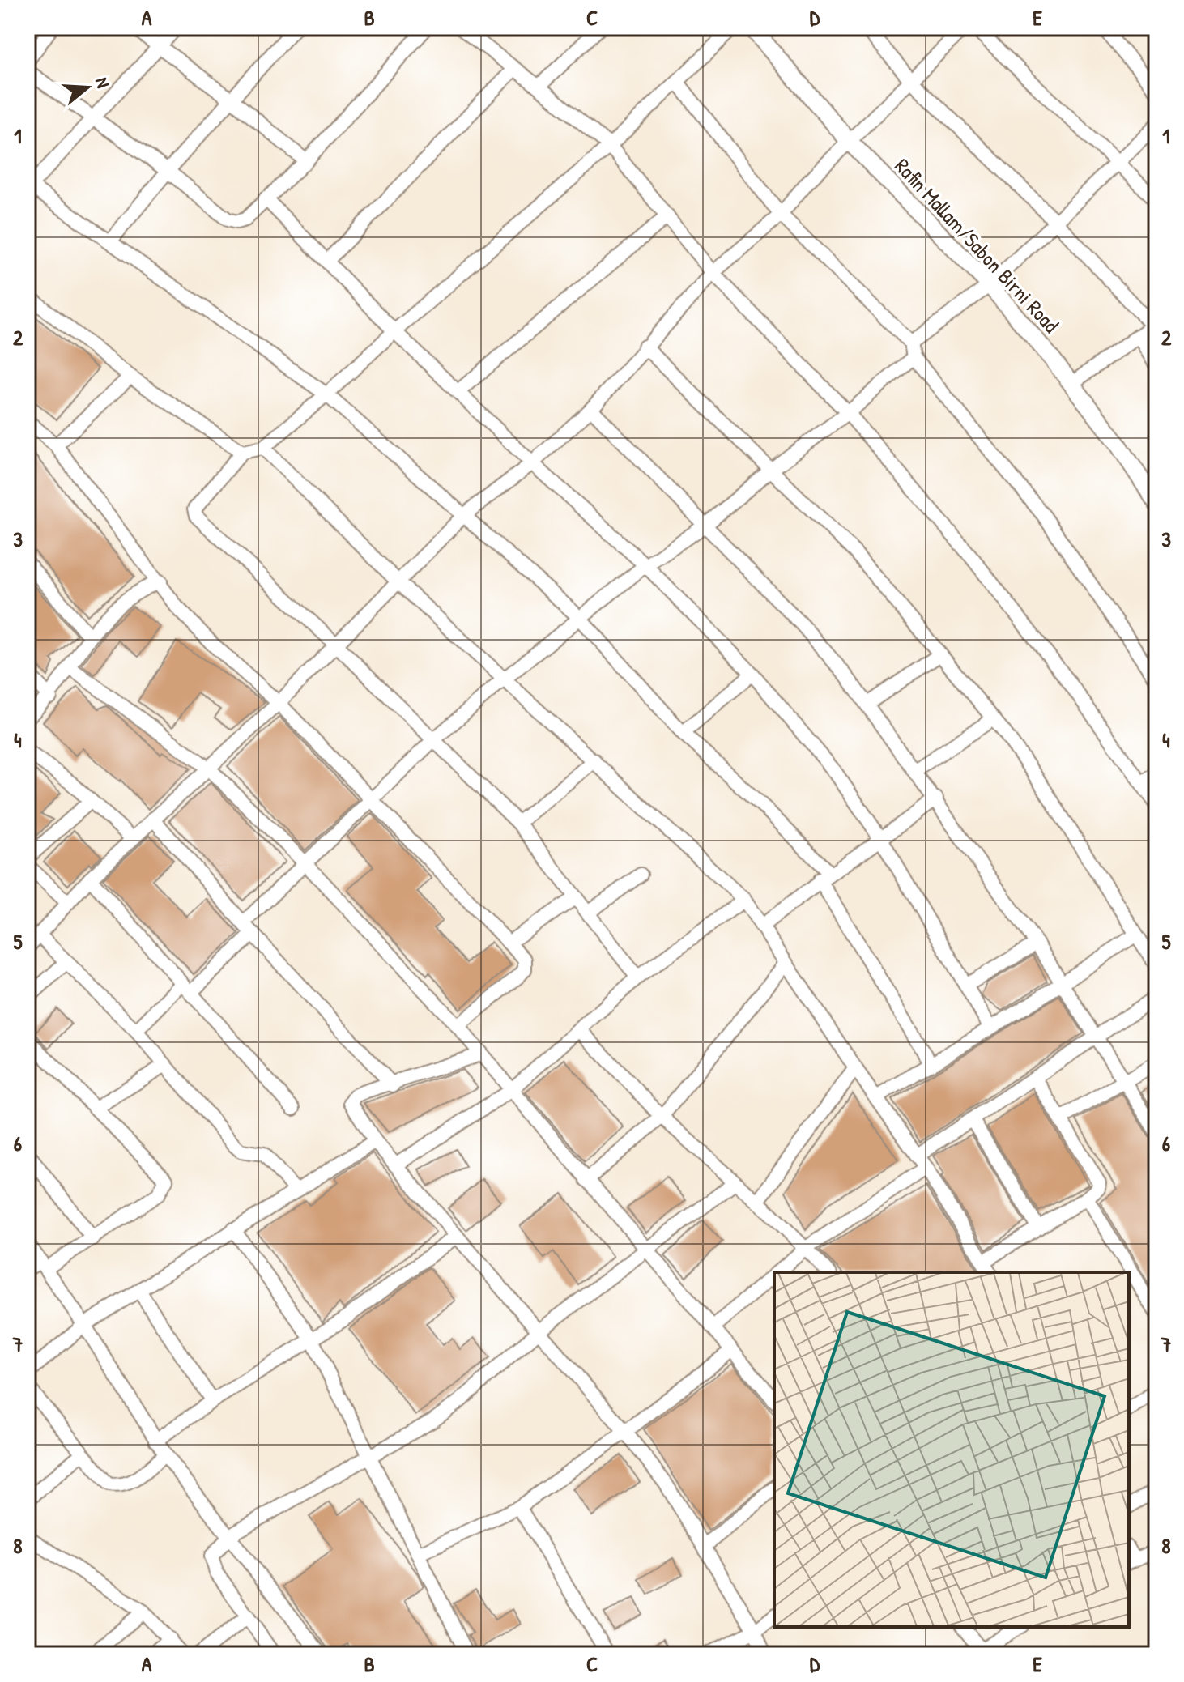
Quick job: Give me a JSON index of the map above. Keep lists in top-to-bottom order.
{
  "streets": {
    "street": ["Rafin Mallam/Sabon Birni Road"]
  },
  "north": "right",
  "grid": {
    "columns": [
      "A",
      "B",
      "C",
      "D",
      "E"
    ],
    "rows": [
      "1",
      "2",
      "3",
      "4",
      "5",
      "6",
      "7",
      "8"
    ]
  }
}
